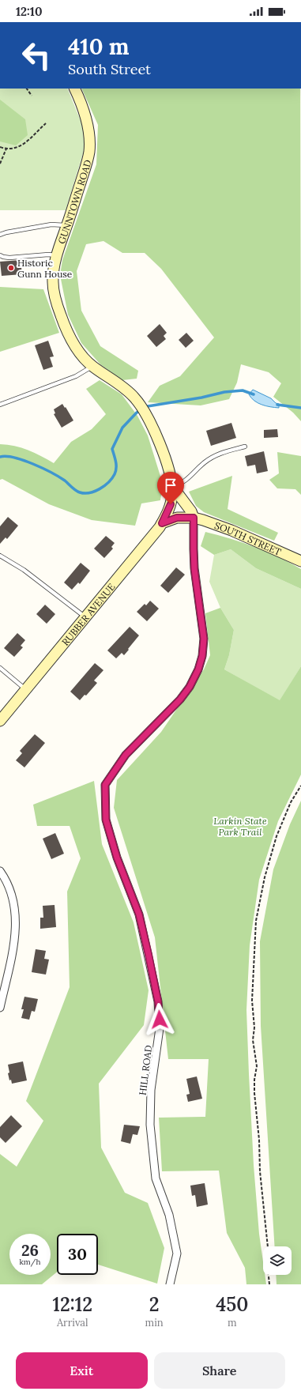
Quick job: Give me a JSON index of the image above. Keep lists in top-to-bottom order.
{
  "streets": {
    "street": [
      "GUNNTOWN ROAD",
      "SOUTH STREET",
      "RUBBER AVENUE",
      "HILL ROAD"
    ]
  },
  "crossings": [
    ["GUNNTOWN ROAD", "RUBBER AVENUE"],
    ["SOUTH STREET", "RUBBER AVENUE"],
    ["SOUTH STREET", "HILL ROAD"]
  ],
  "parks": ["Larkin State Park Trail"],
  "places": ["Historic Gunn House"],
  "page": {
    "status": "12:10",
    "turn": ["410 m", "South Street"],
    "speed": "26 km/h",
    "limit": "30",
    "eta": [
      "12:12",
      "Arrival",
      "2",
      "min",
      "450",
      "m"
    ],
    "buttons": ["Exit", "Share"]
  }
}
